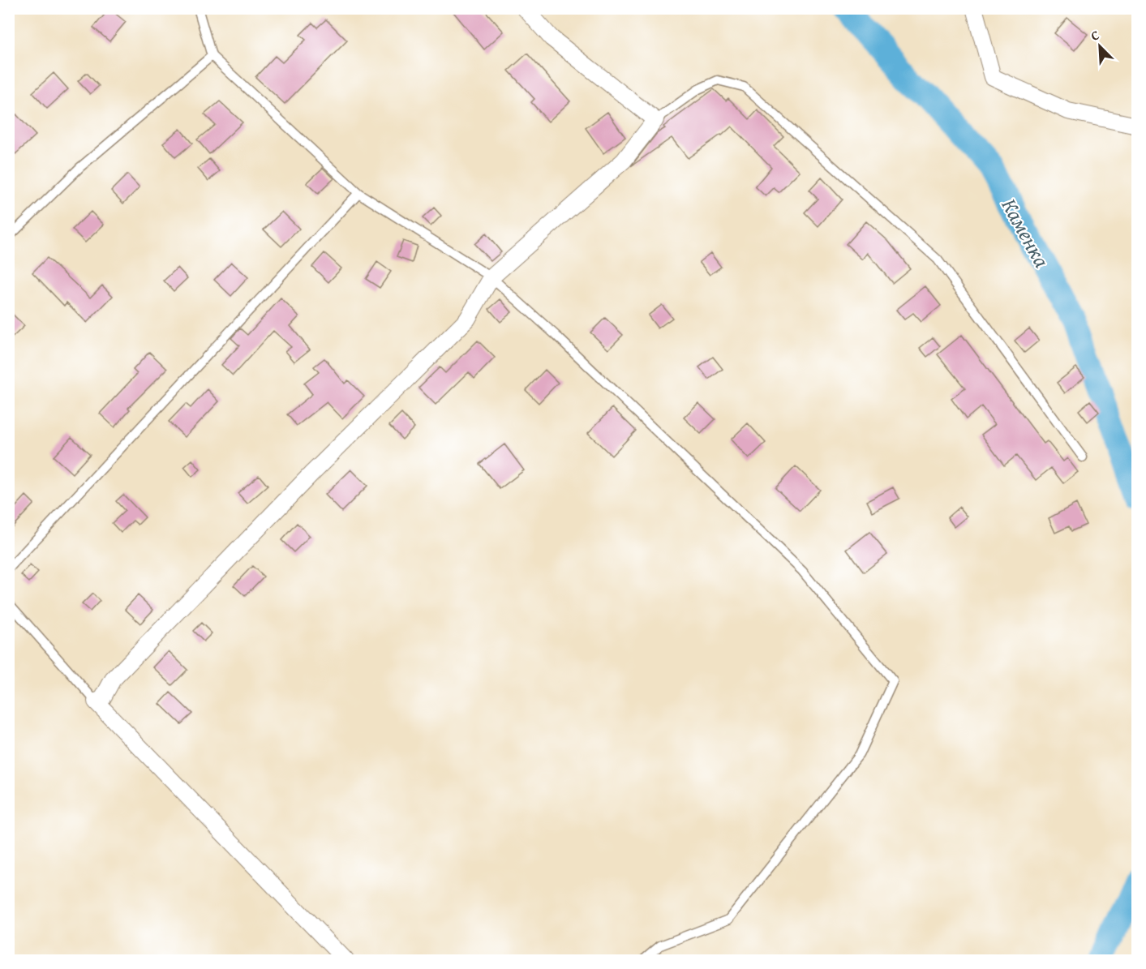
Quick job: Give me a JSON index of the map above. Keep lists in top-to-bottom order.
{
  "water": ["Каменка"],
  "north": "top left"
}
